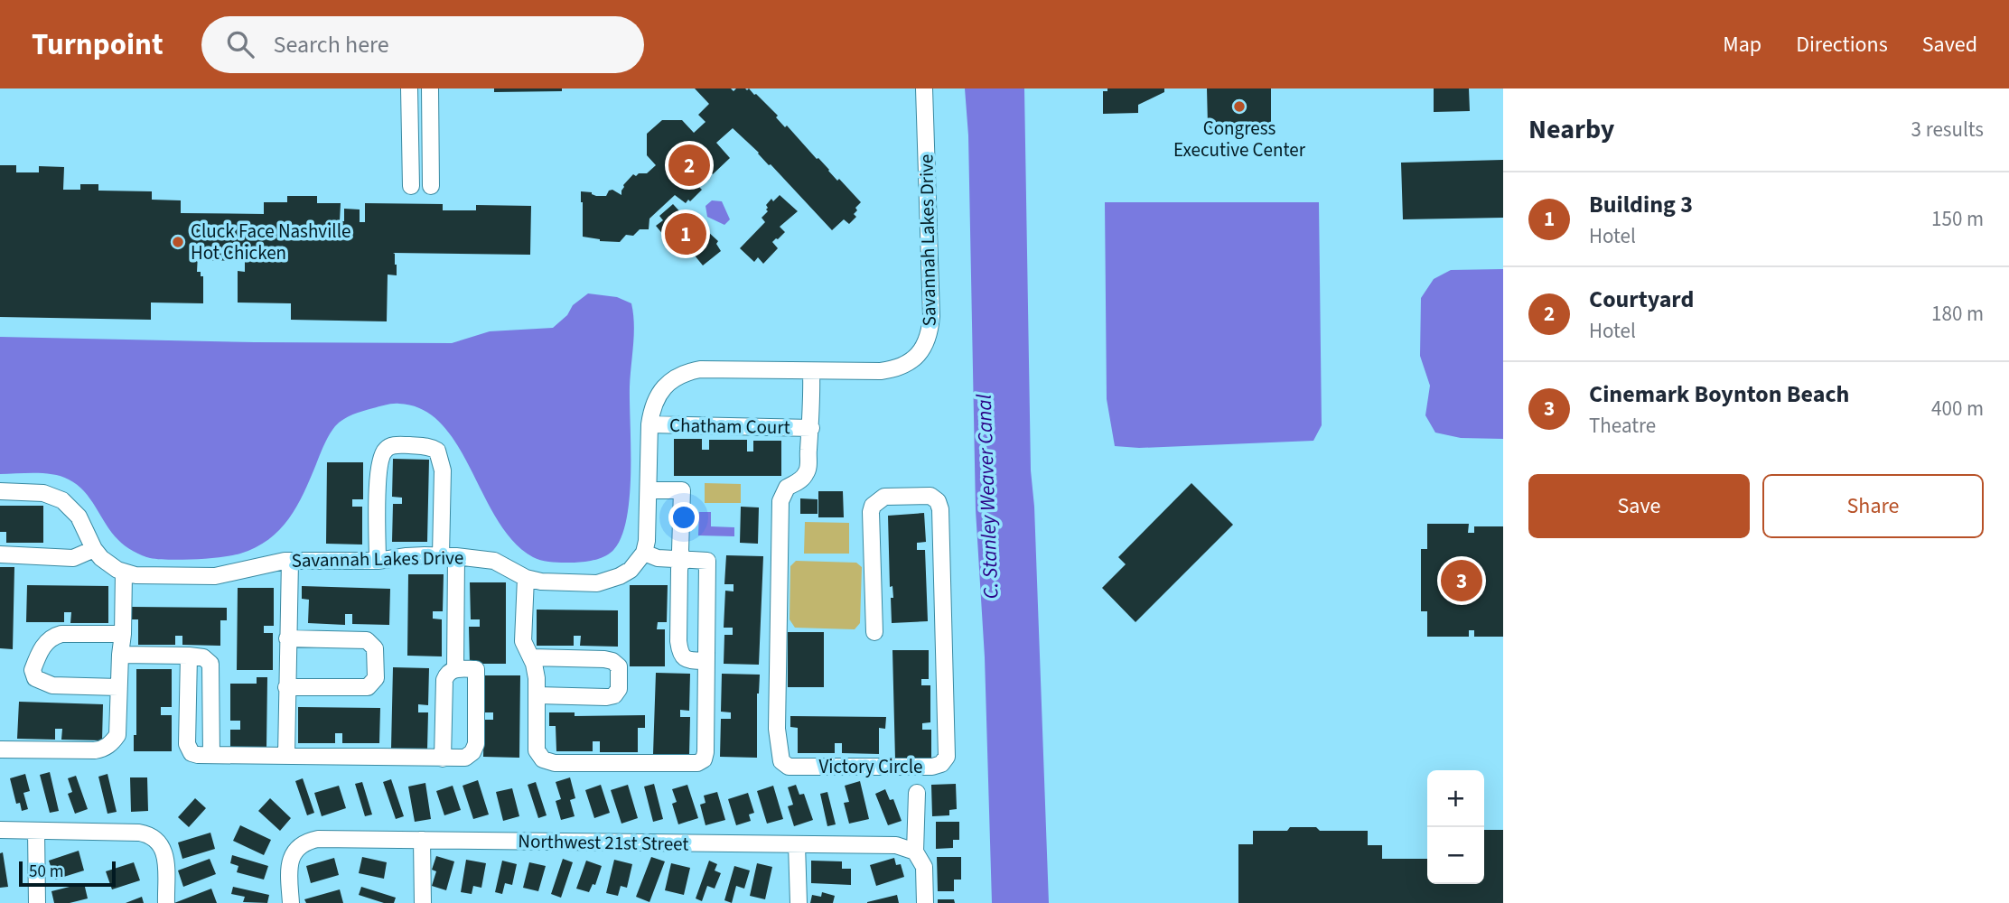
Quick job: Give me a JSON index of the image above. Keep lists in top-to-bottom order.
{
  "streets": {
    "street": [
      "Savannah Lakes Drive",
      "Chatham Court",
      "Victory Circle",
      "Northwest 21st Street"
    ]
  },
  "crossings": [
    ["Savannah Lakes Drive", "Chatham Court"],
    ["Savannah Lakes Drive", "Victory Circle"],
    ["Chatham Court", "Victory Circle"]
  ],
  "water": ["C. Stanley Weaver Canal"],
  "places": ["Congress Executive Center", "Cluck Face Nashville Hot Chicken"],
  "scale_bar": "50 m",
  "page": {
    "header": "Turnpoint",
    "search": "Search here",
    "nav": ["Map", "Directions", "Saved"],
    "heading": ["Nearby", "3 results"],
    "pins": ["2", "1", "3"],
    "list": [
      {
        "mark": "1",
        "name": "Building 3",
        "note": "Hotel",
        "value": "150 m"
      },
      {
        "mark": "2",
        "name": "Courtyard",
        "note": "Hotel",
        "value": "180 m"
      },
      {
        "mark": "3",
        "name": "Cinemark Boynton Beach",
        "note": "Theatre",
        "value": "400 m"
      }
    ],
    "buttons": ["Save", "Share"],
    "map_buttons": ["+", "−"],
    "scale": "50 m"
  }
}
